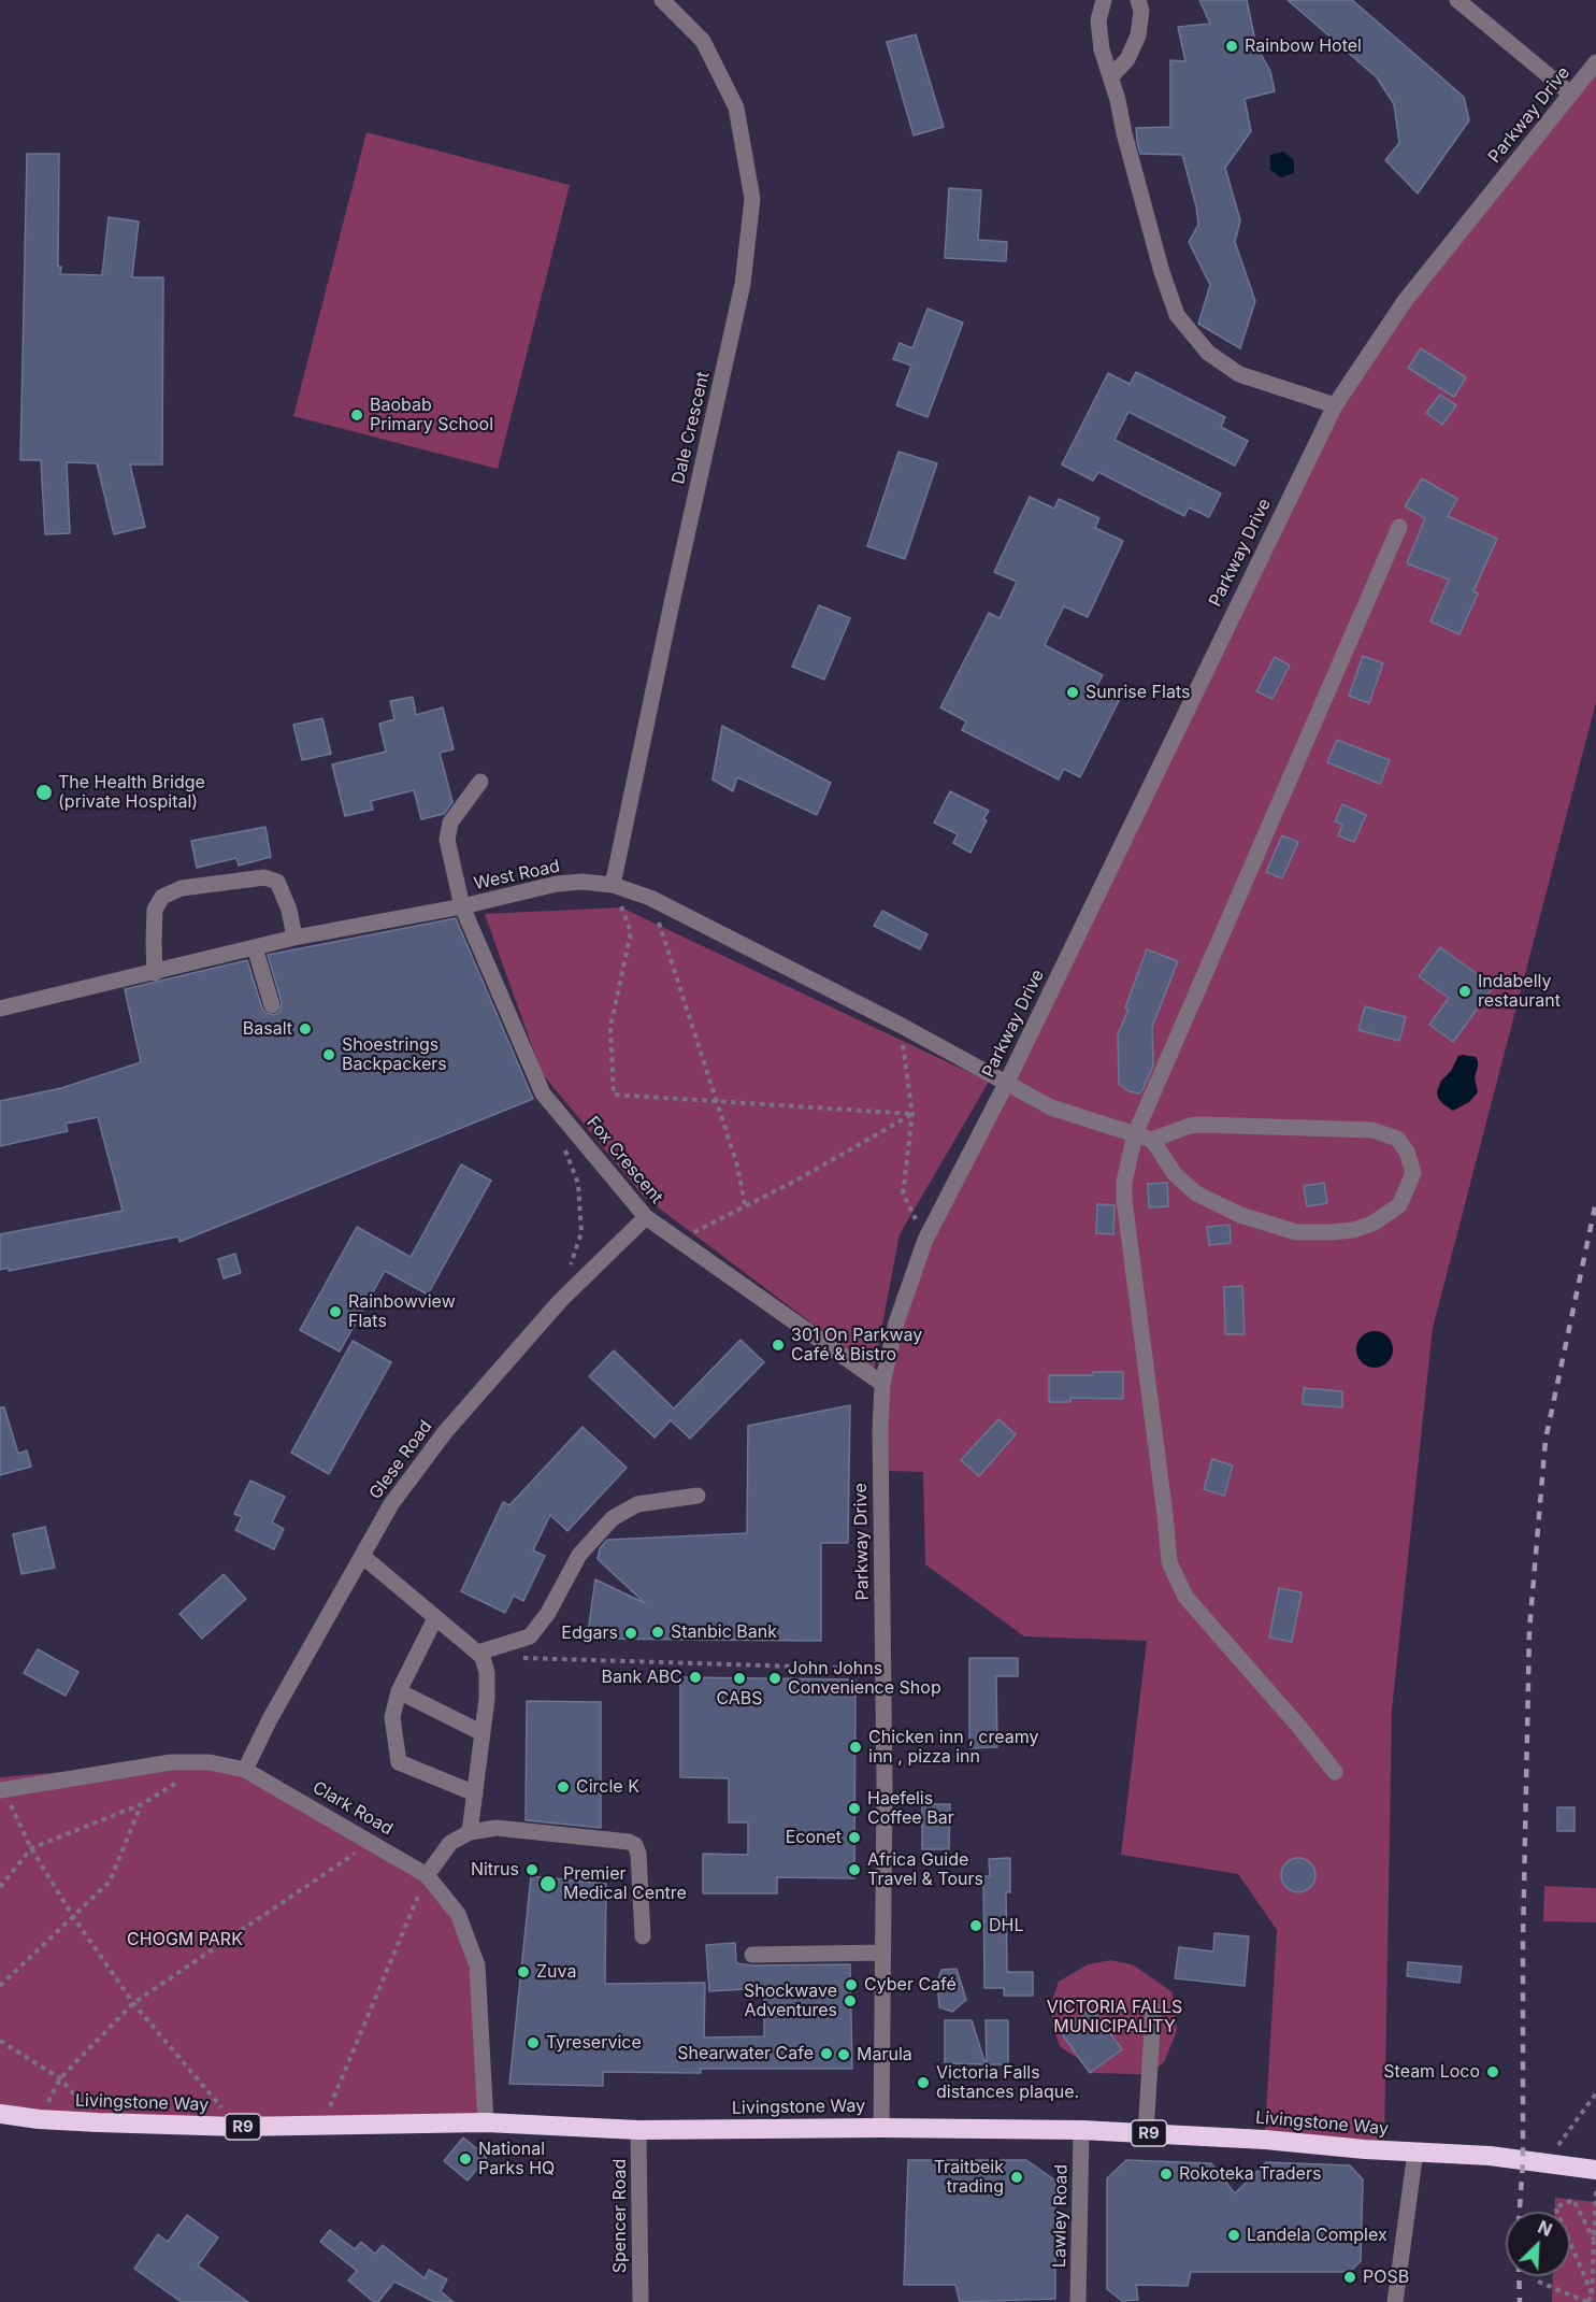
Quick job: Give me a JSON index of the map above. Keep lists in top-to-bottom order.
{
  "streets": {
    "highway": ["Livingstone Way", "R9"],
    "street": [
      "Parkway Drive",
      "Dale Crescent",
      "West Road",
      "Fox Crescent",
      "Glese Road",
      "Clark Road",
      "Spencer Road",
      "Lawley Road"
    ]
  },
  "crossings": [
    ["Parkway Drive", "West Road"],
    ["Parkway Drive", "Fox Crescent"],
    ["Parkway Drive", "Livingstone Way"],
    ["Dale Crescent", "West Road"],
    ["West Road", "Fox Crescent"],
    ["Fox Crescent", "Glese Road"],
    ["Glese Road", "Clark Road"],
    ["Clark Road", "Livingstone Way"],
    ["Livingstone Way", "Spencer Road"],
    ["Livingstone Way", "Lawley Road"]
  ],
  "parks": ["CHOGM PARK", "VICTORIA FALLS MUNICIPALITY"],
  "places": [
    "Rainbow Hotel",
    "Baobab Primary School",
    "Sunrise Flats",
    "The Health Bridge (private Hospital)",
    "Indabelly restaurant",
    "Basalt",
    "Shoestrings Backpackers",
    "Rainbowview Flats",
    "301 On Parkway Café & Bistro",
    "Stanbic Bank",
    "Edgars",
    "Bank ABC",
    "CABS",
    "John Johns Convenience Shop",
    "Chicken inn , creamy inn , pizza inn",
    "Circle K",
    "Haefelis Coffee Bar",
    "Econet",
    "Nitrus",
    "Africa Guide Travel & Tours",
    "Premier Medical Centre",
    "DHL",
    "Zuva",
    "Cyber Café",
    "Shockwave Adventures",
    "Tyreservice",
    "Shearwater Cafe",
    "Marula",
    "Steam Loco",
    "Victoria Falls distances plaque.",
    "National Parks HQ",
    "Rokoteka Traders",
    "Traitbeik trading",
    "Landela Complex",
    "POSB"
  ],
  "north": "top right"
}
